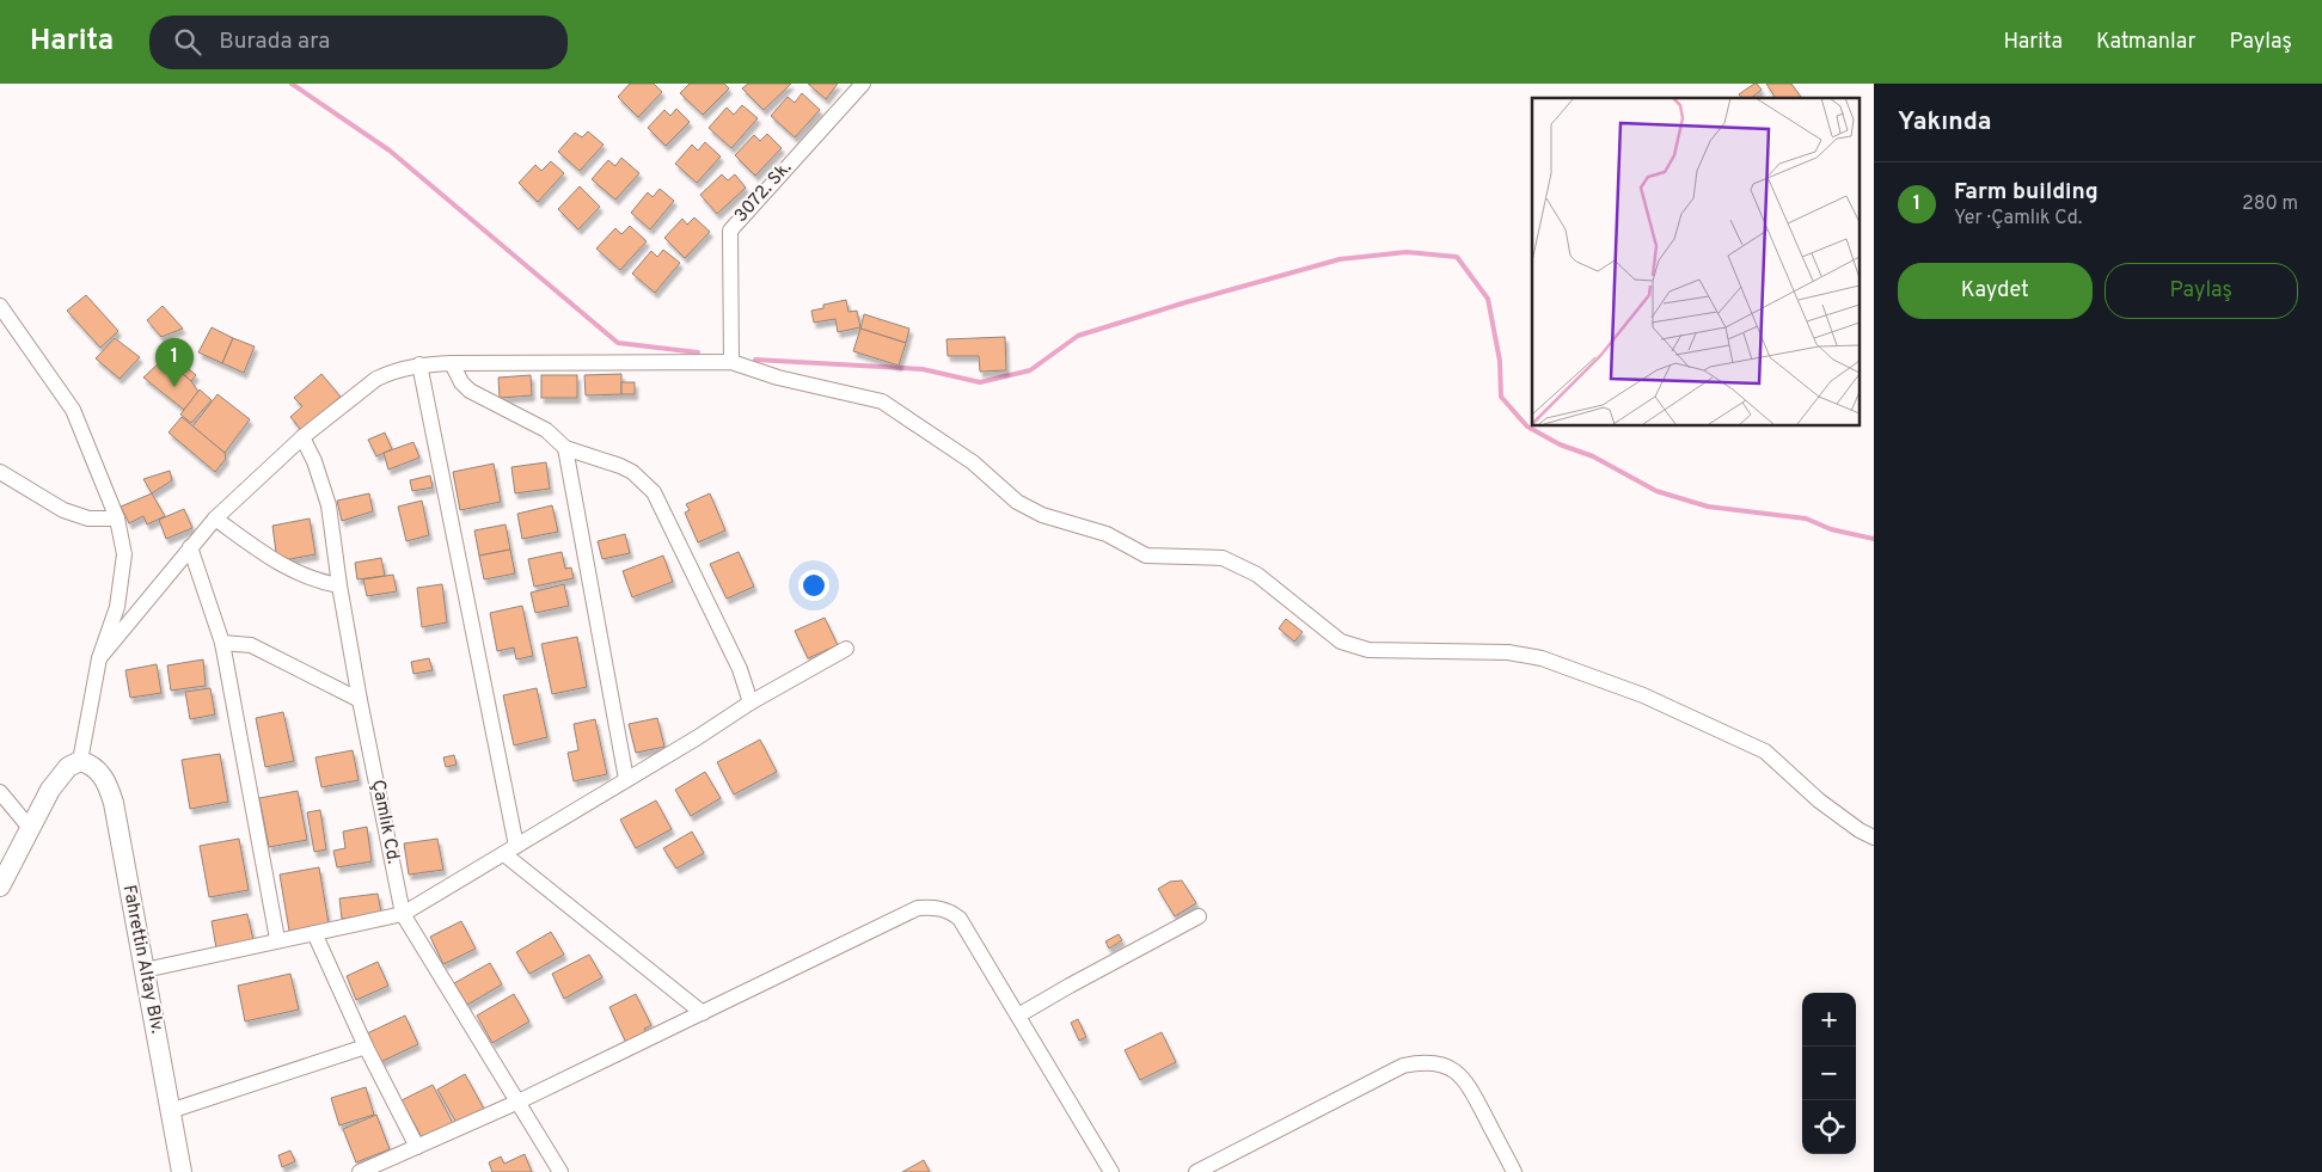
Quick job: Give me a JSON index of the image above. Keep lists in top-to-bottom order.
{
  "streets": {
    "street": ["3072. Sk.", "Çamlık Cd.", "Fahrettin Altay Blv."]
  },
  "page": {
    "header": "Harita",
    "search": "Burada ara",
    "nav": ["Harita", "Katmanlar", "Paylaş"],
    "heading": "Yakında",
    "list": [
      {
        "mark": "1",
        "name": "Farm building",
        "note": "Yer · Çamlık Cd.",
        "value": "280 m"
      }
    ],
    "buttons": ["Kaydet", "Paylaş"],
    "pins": "1",
    "map_buttons": ["+", "−"]
  }
}
